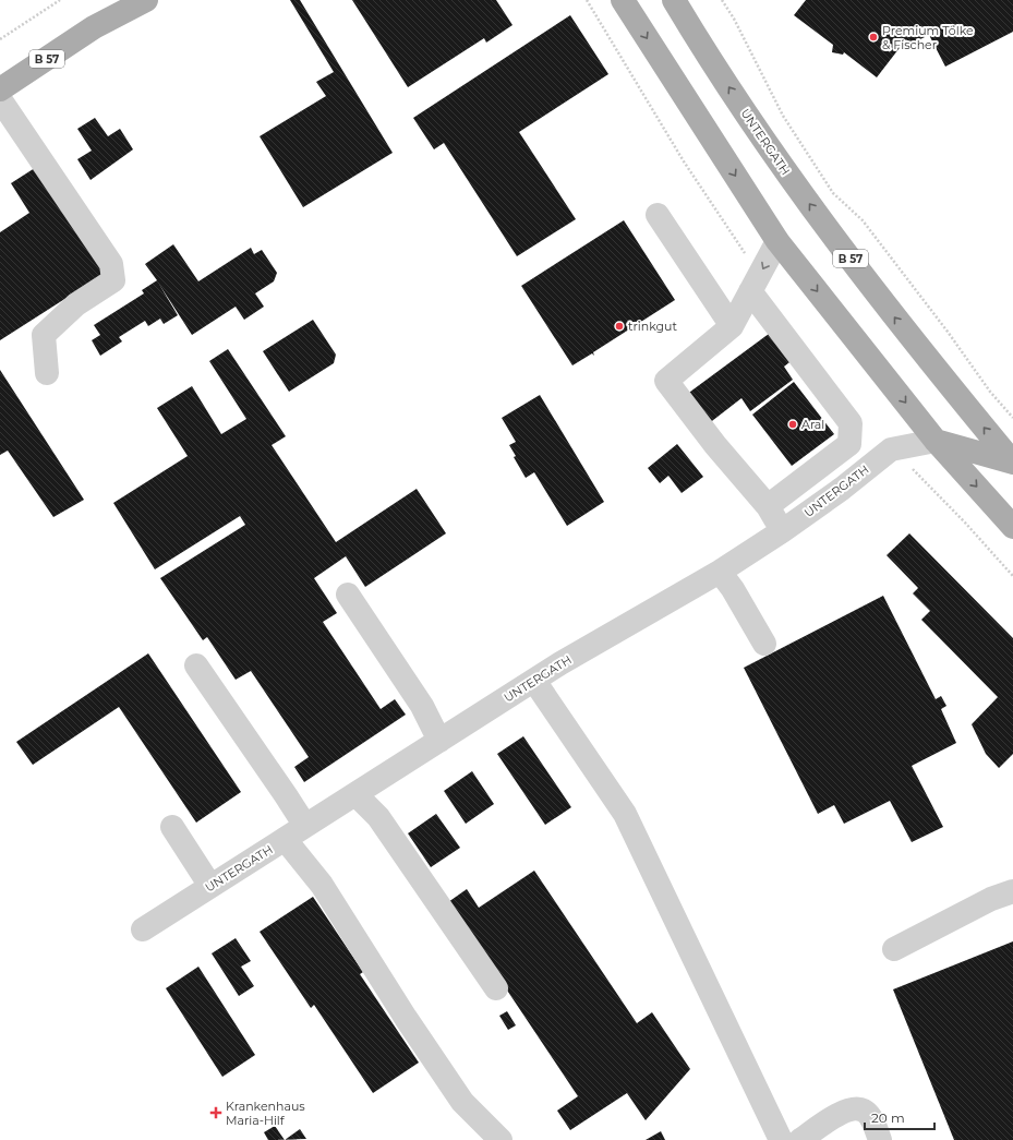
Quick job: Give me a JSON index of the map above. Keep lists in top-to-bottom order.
{
  "streets": {
    "main road": ["B 57", "UNTERGATH"]
  },
  "places": {
    "other": ["Premium Tölke & Fischer", "trinkgut", "Aral"],
    "health": ["Krankenhaus Maria-Hilf"]
  },
  "scale_bar": "20 m"
}
